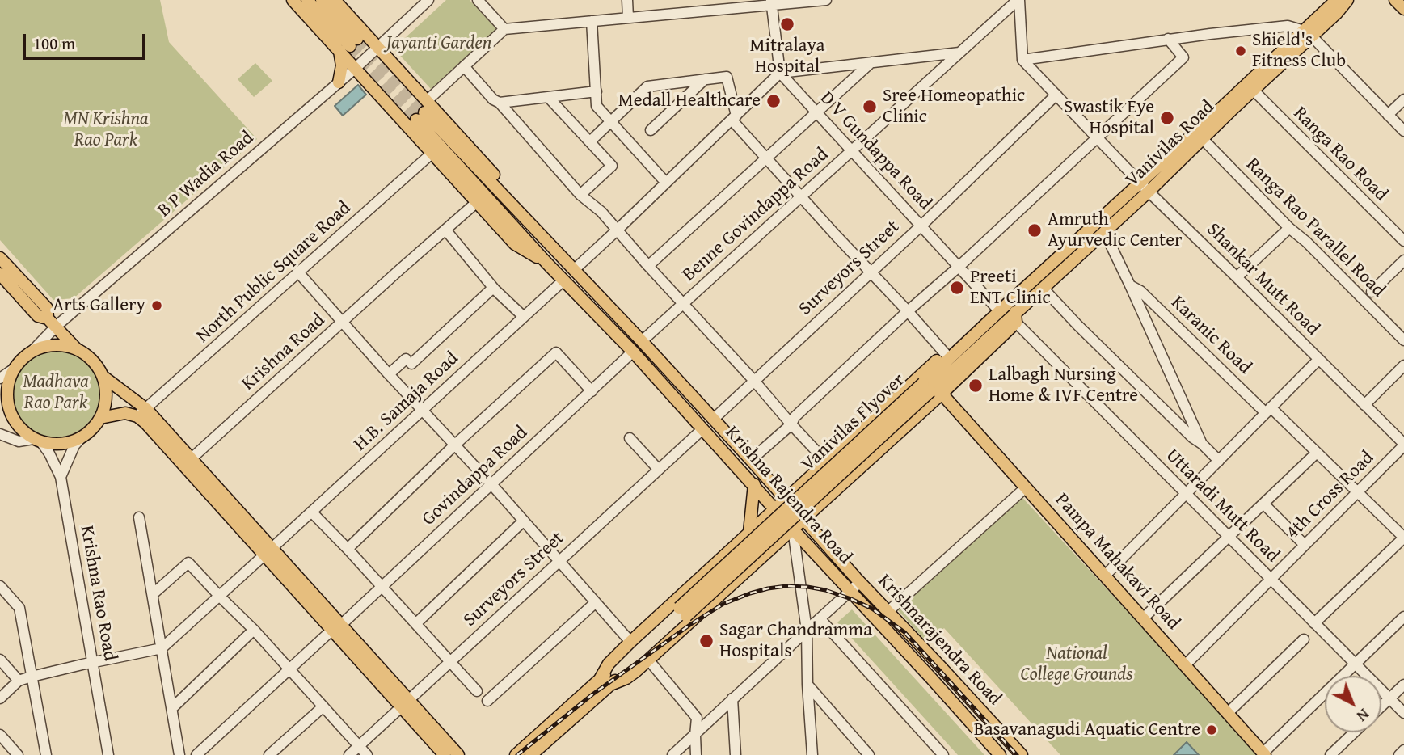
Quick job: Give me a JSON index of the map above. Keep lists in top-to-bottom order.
{
  "streets": {
    "main road": [
      "Vanivilas Road",
      "Vanivilas Flyover",
      "Krishna Rajendra Road",
      "Pampa Mahakavi Road",
      "Krishnarajendra Road"
    ],
    "street": [
      "D V Gundappa Road",
      "Ranga Rao Road",
      "B P Wadia Road",
      "Benne Govindappa Road",
      "Ranga Rao Parallel Road",
      "Surveyors Street",
      "North Public Square Road",
      "Shankar Mutt Road",
      "Karanic Road",
      "Krishna Road",
      "H.B. Samaja Road",
      "Govindappa Road",
      "4th Cross Road",
      "Uttaradi Mutt Road",
      "Krishna Rao Road"
    ]
  },
  "crossings": [
    ["Vanivilas Road", "D V Gundappa Road"],
    ["Vanivilas Road", "Ranga Rao Road"],
    ["Vanivilas Road", "Ranga Rao Parallel Road"],
    ["Vanivilas Road", "Shankar Mutt Road"],
    ["Vanivilas Road", "Karanic Road"],
    ["Vanivilas Road", "Vanivilas Flyover"],
    ["Vanivilas Road", "Uttaradi Mutt Road"],
    ["D V Gundappa Road", "Benne Govindappa Road"],
    ["D V Gundappa Road", "Surveyors Street"],
    ["D V Gundappa Road", "Vanivilas Flyover"],
    ["D V Gundappa Road", "Uttaradi Mutt Road"],
    ["B P Wadia Road", "Krishna Rao Road"],
    ["Benne Govindappa Road", "Krishna Rajendra Road"],
    ["Surveyors Street", "Shankar Mutt Road"],
    ["Surveyors Street", "Krishna Rajendra Road"],
    ["Shankar Mutt Road", "4th Cross Road"],
    ["Karanic Road", "4th Cross Road"],
    ["H.B. Samaja Road", "Krishna Rajendra Road"],
    ["Vanivilas Flyover", "Uttaradi Mutt Road"],
    ["Vanivilas Flyover", "Pampa Mahakavi Road"],
    ["Govindappa Road", "Krishna Rajendra Road"],
    ["Krishna Rajendra Road", "Krishnarajendra Road"],
    ["4th Cross Road", "Uttaradi Mutt Road"],
    ["4th Cross Road", "Pampa Mahakavi Road"]
  ],
  "parks": [
    "Jayanti Garden",
    "MN Krishna Rao Park",
    "Madhava Rao Park",
    "National College Grounds"
  ],
  "places": [
    "Mitralaya Hospital",
    "Shield's Fitness Club",
    "Medall Healthcare",
    "Sree Homeopathic Clinic",
    "Swastik Eye Hospital",
    "Amruth Ayurvedic Center",
    "Preeti ENT Clinic",
    "Arts Gallery",
    "Lalbagh Nursing Home & IVF Centre",
    "Sagar Chandramma Hospitals",
    "Basavanagudi Aquatic Centre"
  ],
  "scale_bar": "100 m",
  "north": "bottom right"
}
